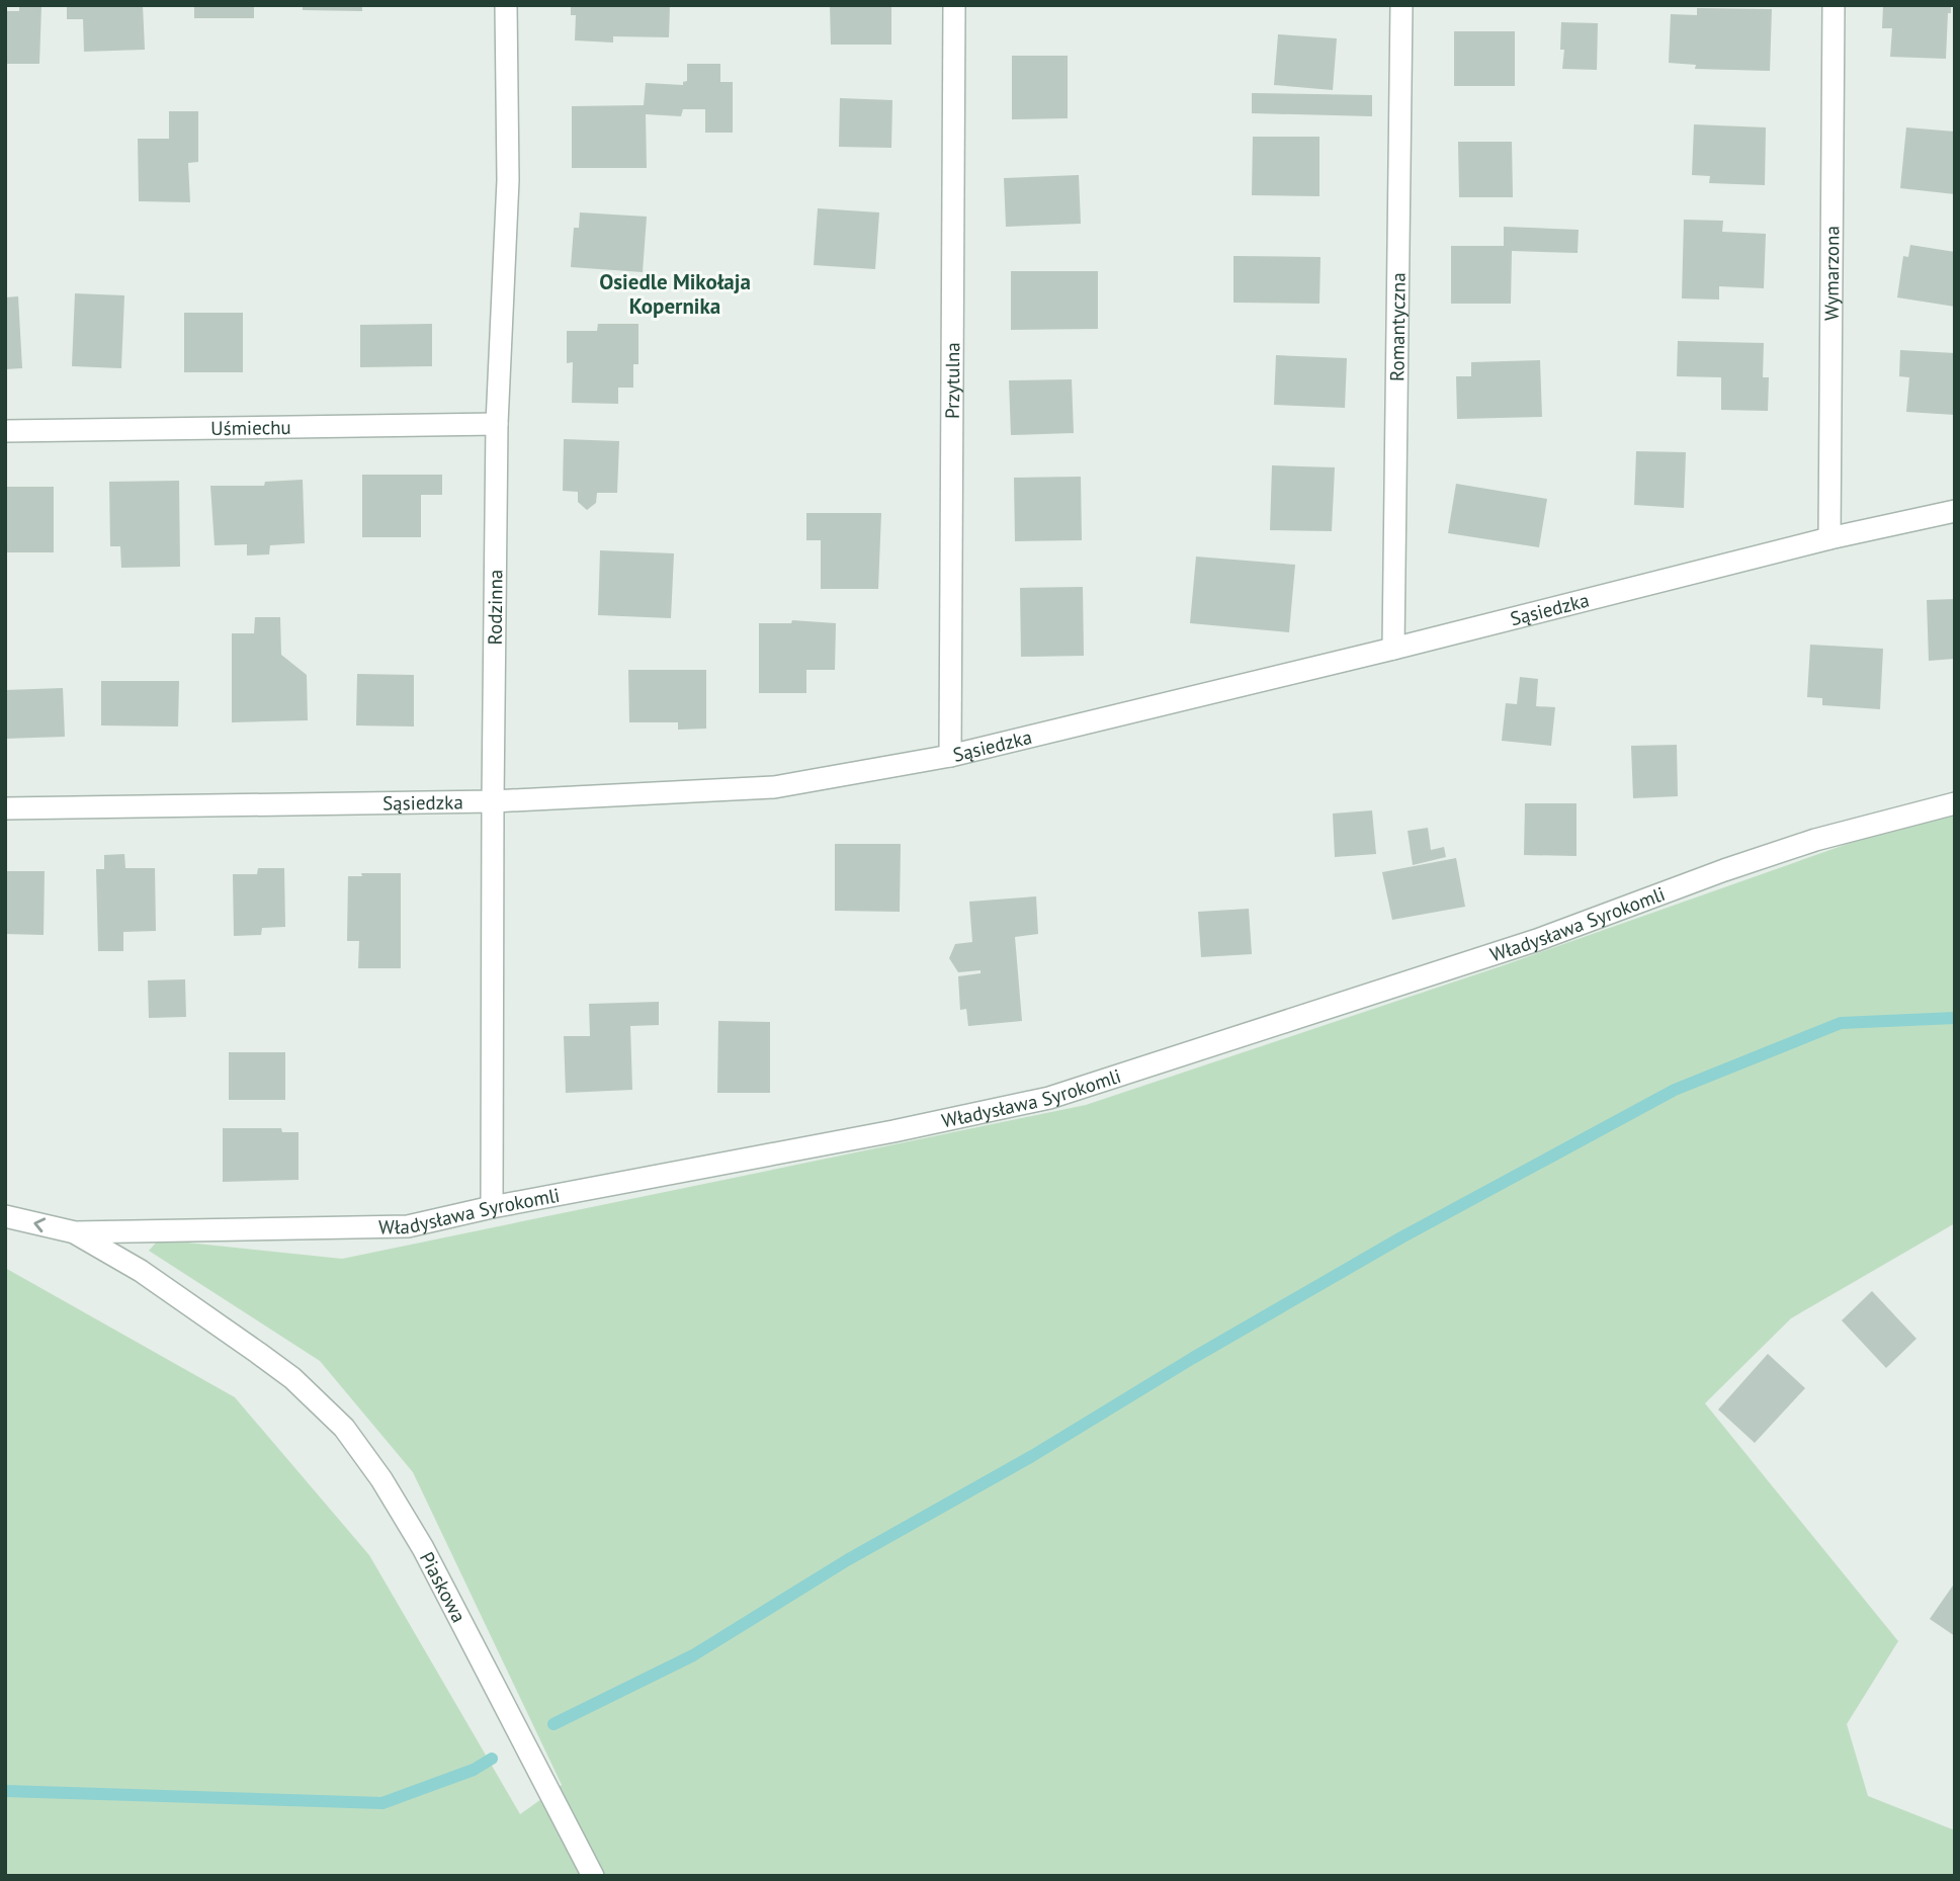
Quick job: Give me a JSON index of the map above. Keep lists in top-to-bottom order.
{
  "streets": {
    "street": [
      "Wymarzona",
      "Romantyczna",
      "Przytulna",
      "Uśmiechu",
      "Rodzinna",
      "Sąsiedzka",
      "Władysława Syrokomli",
      "Piaskowa"
    ]
  },
  "crossings": [
    ["Wymarzona", "Sąsiedzka"],
    ["Romantyczna", "Sąsiedzka"],
    ["Przytulna", "Sąsiedzka"],
    ["Uśmiechu", "Rodzinna"],
    ["Rodzinna", "Sąsiedzka"],
    ["Rodzinna", "Władysława Syrokomli"],
    ["Władysława Syrokomli", "Piaskowa"]
  ],
  "districts": ["Osiedle Mikołaja Kopernika"]
}
